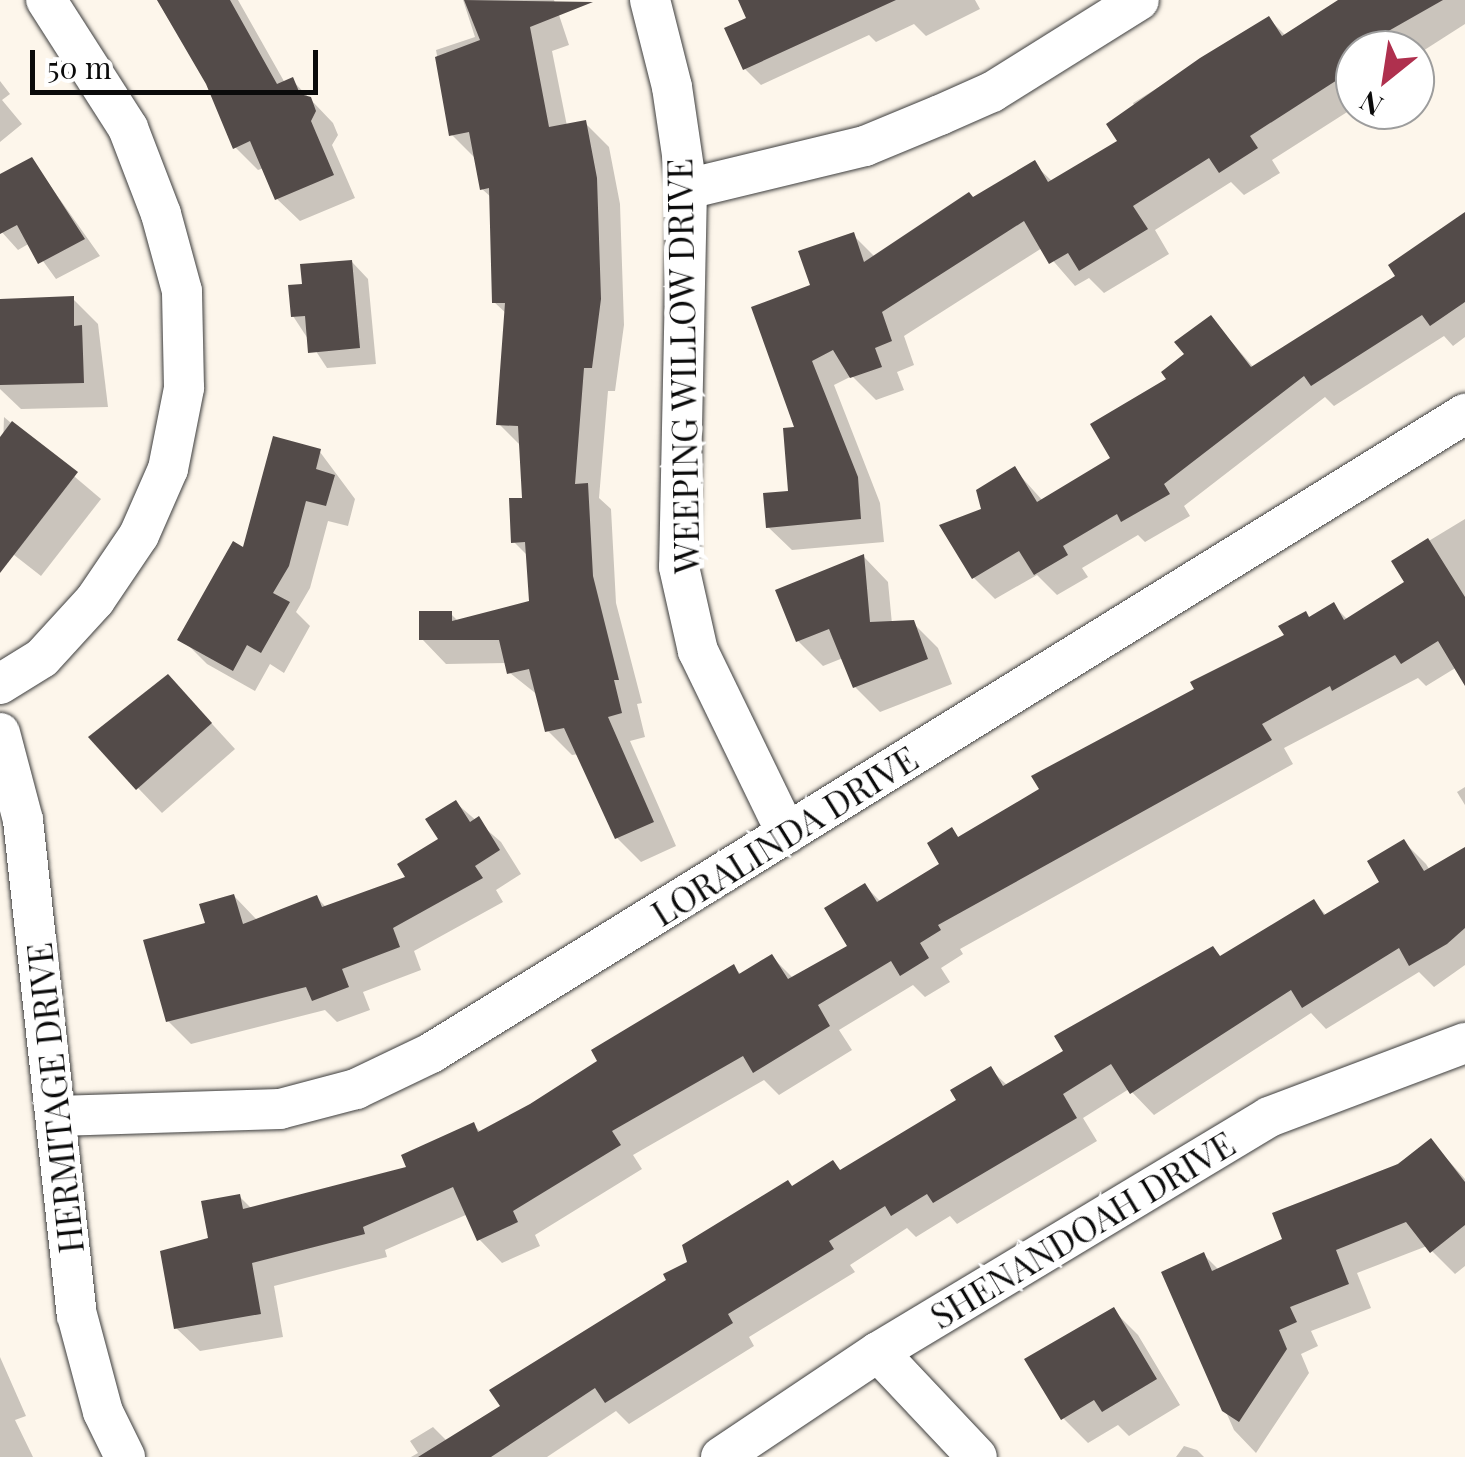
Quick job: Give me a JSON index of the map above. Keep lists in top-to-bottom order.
{
  "streets": {
    "street": [
      "WEEPING WILLOW DRIVE",
      "LORALINDA DRIVE",
      "HERMITAGE DRIVE",
      "SHENANDOAH DRIVE"
    ]
  },
  "crossings": [
    ["WEEPING WILLOW DRIVE", "LORALINDA DRIVE"],
    ["LORALINDA DRIVE", "HERMITAGE DRIVE"]
  ],
  "scale_bar": "50 m",
  "north": "bottom left"
}
